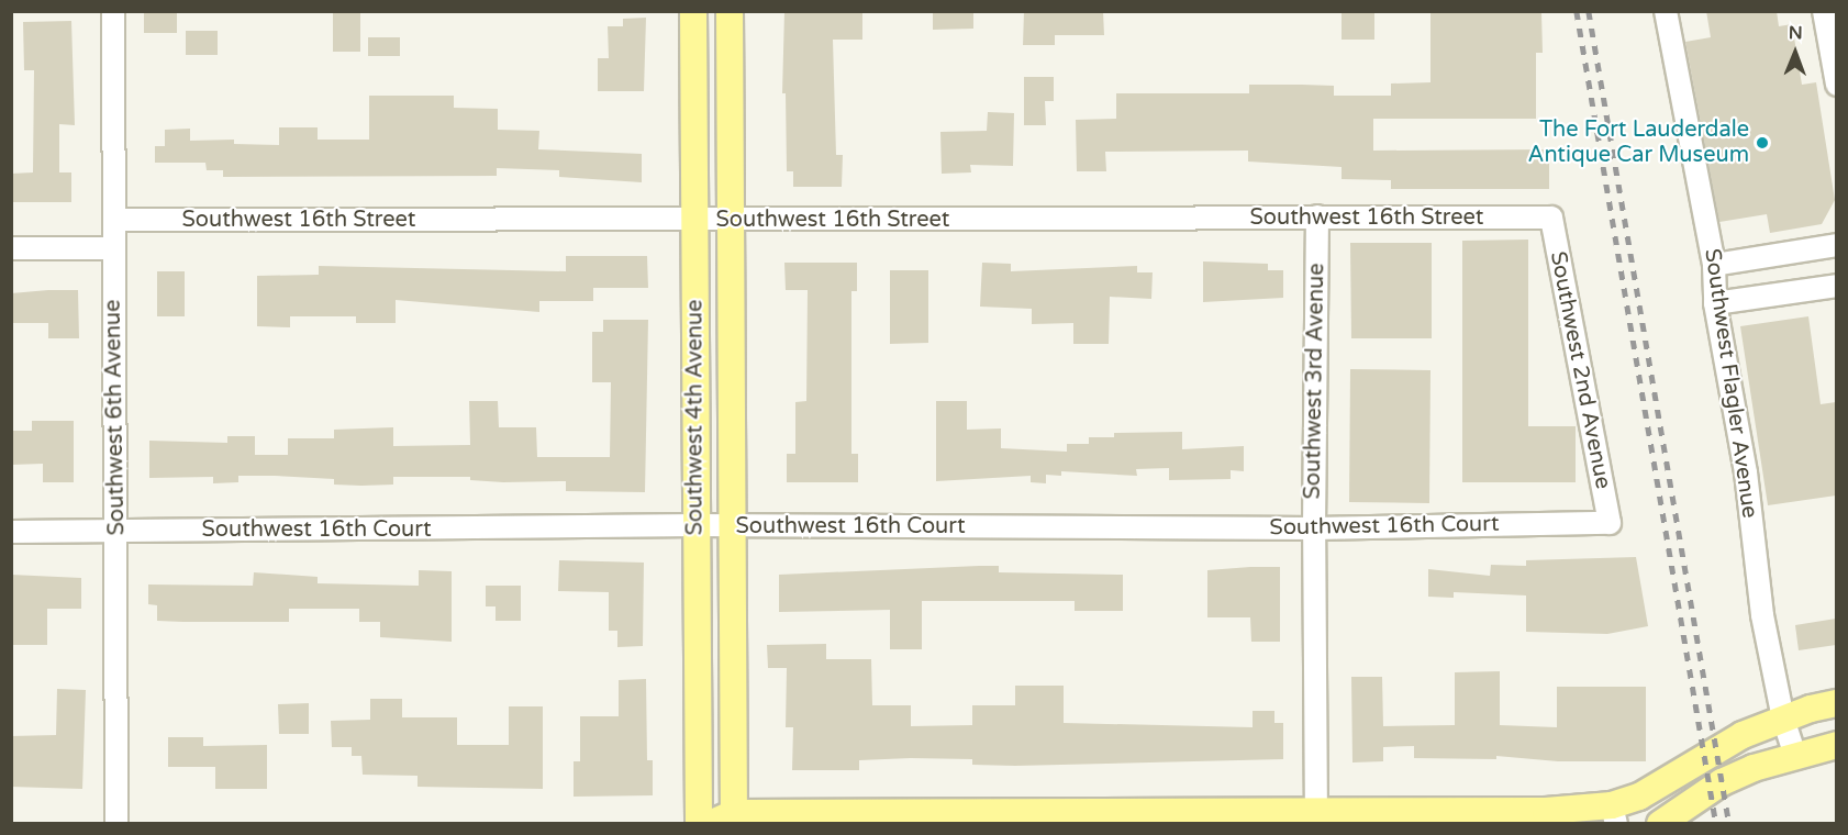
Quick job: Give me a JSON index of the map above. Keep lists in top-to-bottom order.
{
  "streets": {
    "main road": ["Southwest 4th Avenue"],
    "street": [
      "Southwest 16th Street",
      "Southwest 2nd Avenue",
      "Southwest 3rd Avenue",
      "Southwest Flagler Avenue",
      "Southwest 6th Avenue",
      "Southwest 16th Court"
    ]
  },
  "crossings": [
    ["Southwest 16th Street", "Southwest 2nd Avenue"],
    ["Southwest 16th Street", "Southwest 3rd Avenue"],
    ["Southwest 16th Street", "Southwest 6th Avenue"],
    ["Southwest 16th Street", "Southwest 4th Avenue"],
    ["Southwest 2nd Avenue", "Southwest 16th Court"],
    ["Southwest 3rd Avenue", "Southwest 16th Court"],
    ["Southwest 6th Avenue", "Southwest 16th Court"],
    ["Southwest 4th Avenue", "Southwest 16th Court"]
  ],
  "places": ["The Fort Lauderdale Antique Car Museum"],
  "north": "top"
}
